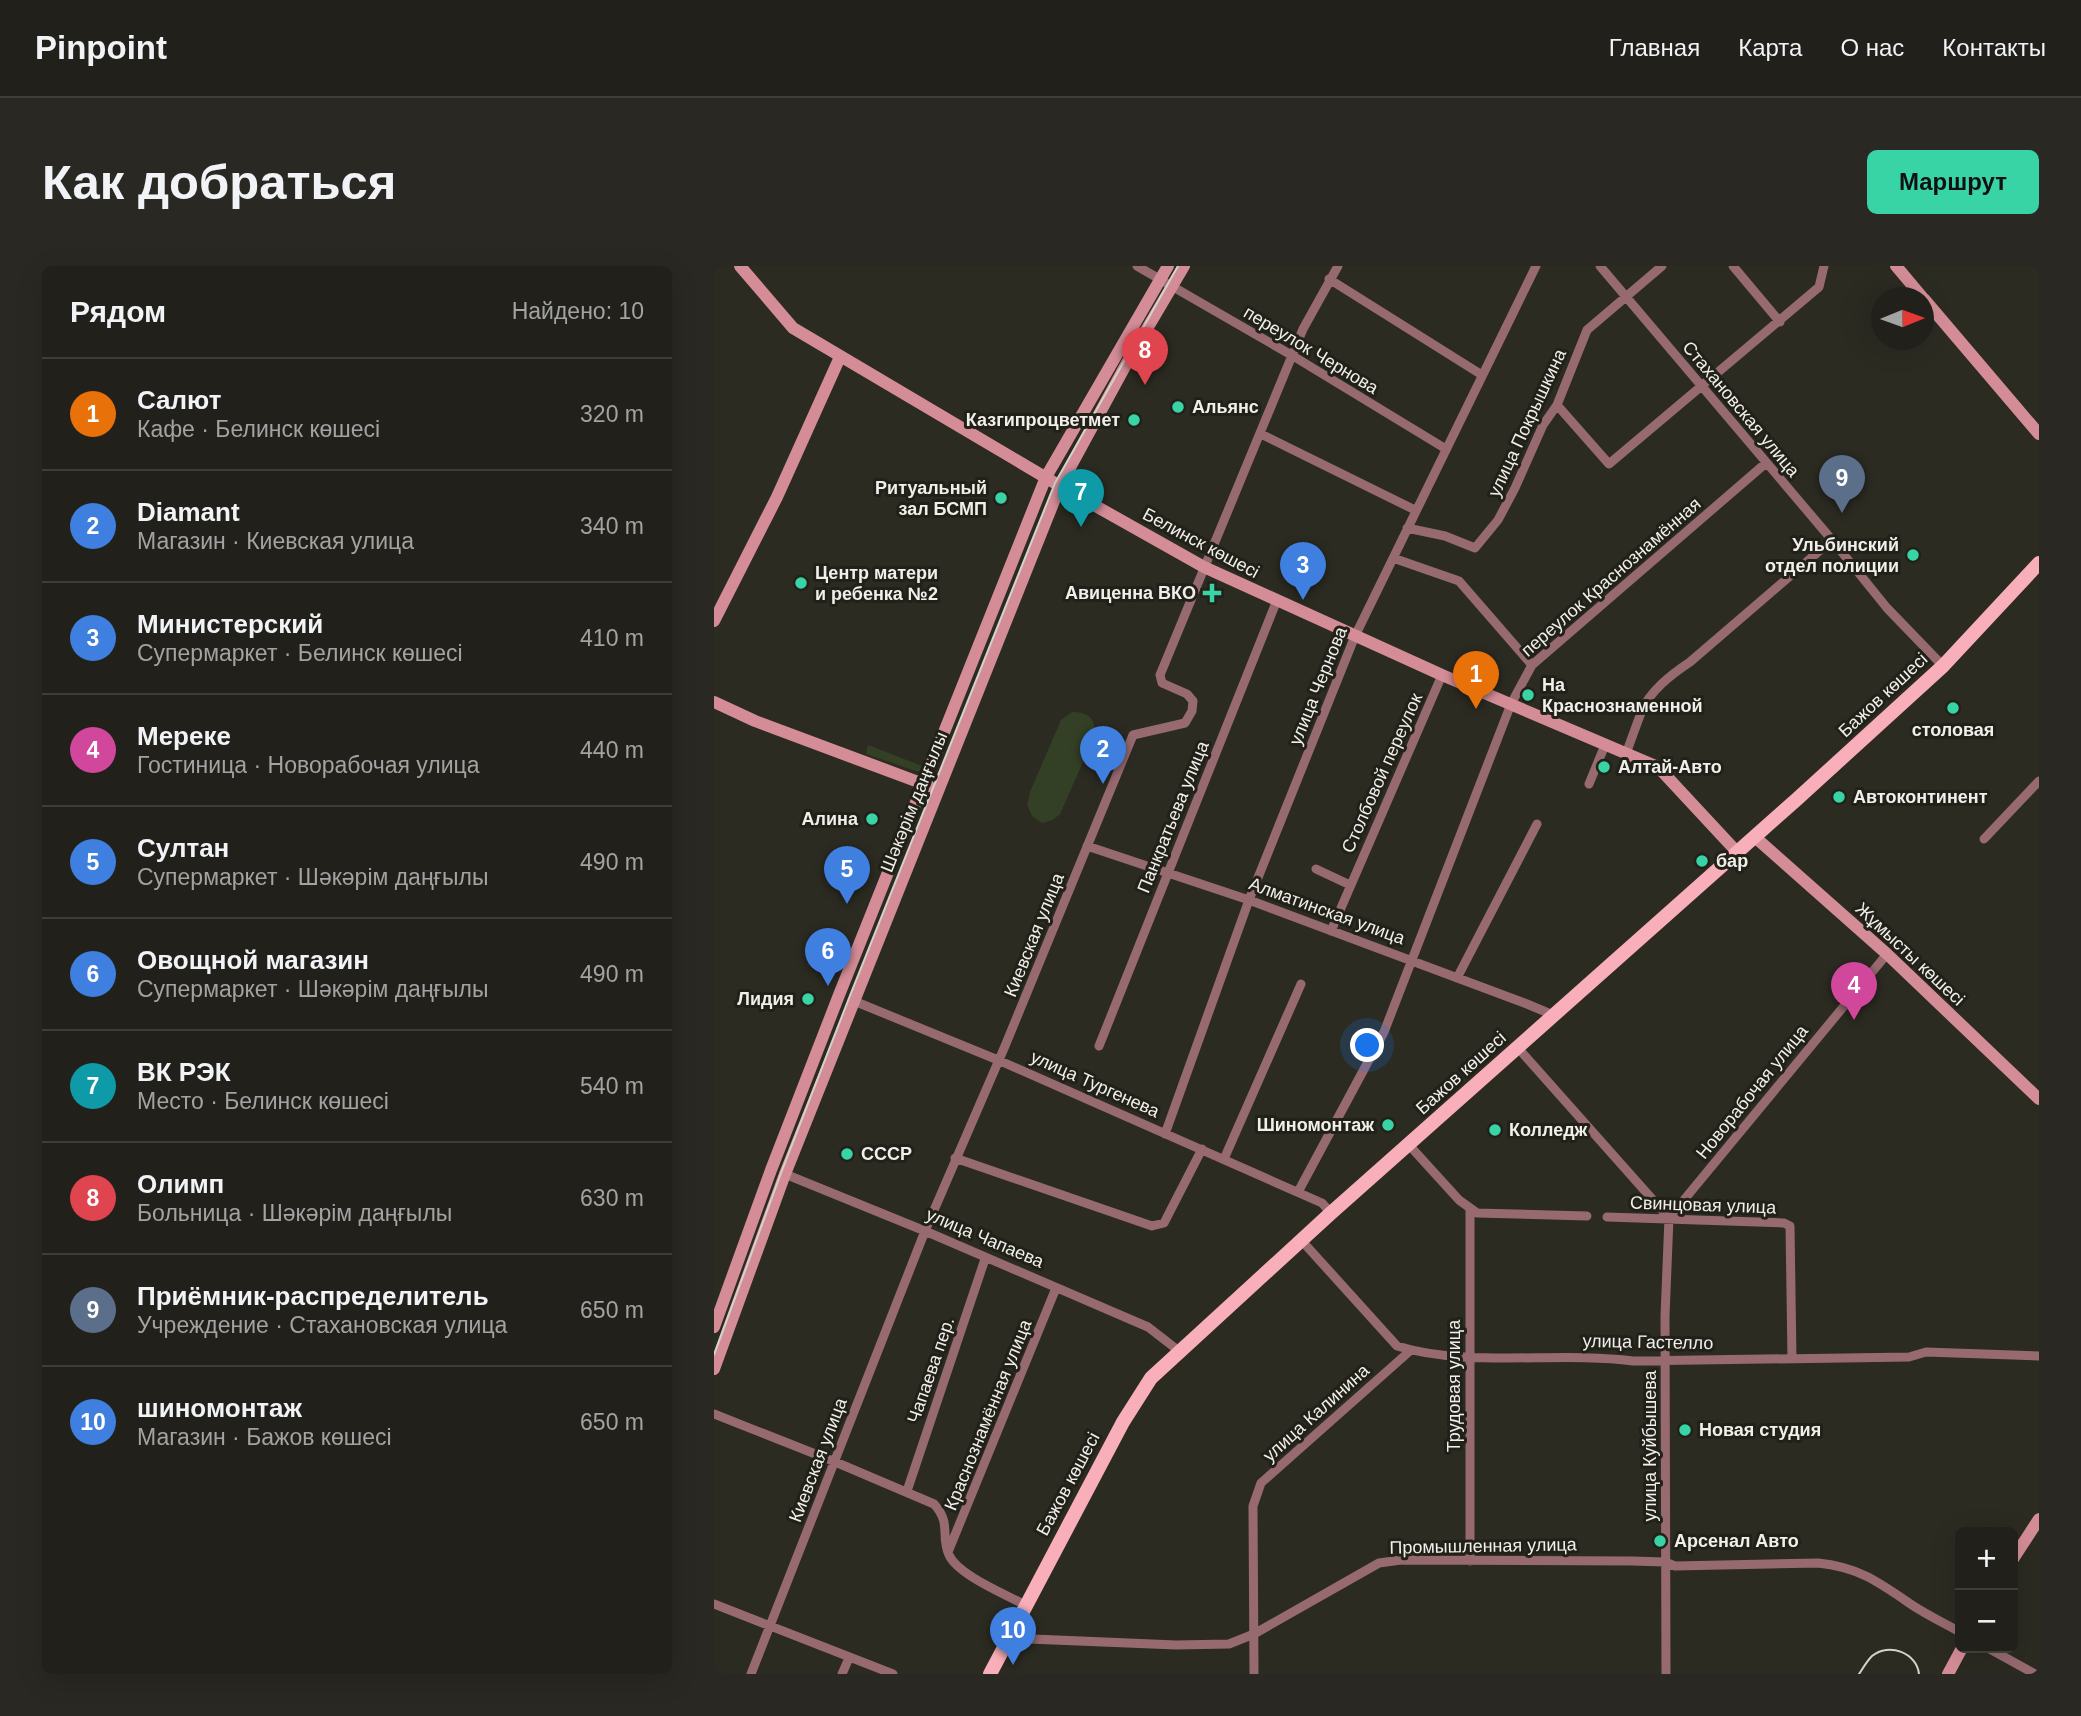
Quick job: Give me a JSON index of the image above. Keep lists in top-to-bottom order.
{
  "streets": {
    "main road": [
      "Белинск көшесі",
      "Бажов көшесі",
      "Шәкәрім даңғылы",
      "Жұмысты көшесі",
      "улица Тургенева",
      "улица Чапаева"
    ],
    "street": [
      "переулок Чернова",
      "Стахановская улица",
      "улица Покрышкина",
      "переулок Краснознамённая",
      "улица Чернова",
      "Столбовой переулок",
      "Панкратьева улица",
      "Алматинская улица",
      "Киевская улица",
      "Новорабочая улица",
      "Свинцовая улица",
      "улица Гастелло",
      "Чапаева пер.",
      "Трудовая улица",
      "улица Калинина",
      "Краснознамённая улица",
      "улица Куйбышева",
      "Промышленная улица"
    ]
  },
  "crossings": [
    ["переулок Чернова", "улица Чернова"],
    ["переулок Чернова", "Шәкәрім даңғылы"],
    ["переулок Чернова", "Киевская улица"],
    ["Стахановская улица", "улица Покрышкина"],
    ["Стахановская улица", "переулок Краснознамённая"],
    ["Стахановская улица", "Бажов көшесі"],
    ["улица Покрышкина", "улица Чернова"],
    ["Белинск көшесі", "переулок Краснознамённая"],
    ["Белинск көшесі", "улица Чернова"],
    ["Белинск көшесі", "Бажов көшесі"],
    ["Белинск көшесі", "Столбовой переулок"],
    ["Белинск көшесі", "Шәкәрім даңғылы"],
    ["Белинск көшесі", "Панкратьева улица"],
    ["Белинск көшесі", "Киевская улица"],
    ["переулок Краснознамённая", "Алматинская улица"],
    ["переулок Краснознамённая", "улица Тургенева"],
    ["улица Чернова", "Алматинская улица"],
    ["улица Чернова", "улица Тургенева"],
    ["Бажов көшесі", "Алматинская улица"],
    ["Бажов көшесі", "Жұмысты көшесі"],
    ["Бажов көшесі", "улица Тургенева"],
    ["Бажов көшесі", "улица Чапаева"],
    ["Бажов көшесі", "улица Гастелло"],
    ["Бажов көшесі", "Промышленная улица"],
    ["Столбовой переулок", "Алматинская улица"],
    ["Шәкәрім даңғылы", "улица Тургенева"],
    ["Шәкәрім даңғылы", "улица Чапаева"],
    ["Панкратьева улица", "Алматинская улица"],
    ["Алматинская улица", "Киевская улица"],
    ["Киевская улица", "улица Тургенева"],
    ["Киевская улица", "улица Чапаева"],
    ["Жұмысты көшесі", "Новорабочая улица"],
    ["Новорабочая улица", "Свинцовая улица"],
    ["Новорабочая улица", "улица Куйбышева"],
    ["Свинцовая улица", "улица Гастелло"],
    ["Свинцовая улица", "улица Куйбышева"],
    ["улица Чапаева", "Чапаева пер."],
    ["улица Чапаева", "Краснознамённая улица"],
    ["улица Гастелло", "Трудовая улица"],
    ["улица Гастелло", "улица Калинина"],
    ["улица Гастелло", "улица Куйбышева"],
    ["Трудовая улица", "Промышленная улица"],
    ["улица Калинина", "Промышленная улица"],
    ["улица Куйбышева", "Промышленная улица"]
  ],
  "places": {
    "other": [
      "Альянс",
      "Казгипроцветмет",
      "Ритуальный зал БСМП",
      "Ульбинский отдел полиции",
      "Центр матери и ребенка №2",
      "На Краснознаменной",
      "столовая",
      "Алтай-Авто",
      "Автоконтинент",
      "Алина",
      "бар",
      "Лидия",
      "Шиномонтаж",
      "Колледж",
      "СССР",
      "Новая студия",
      "Арсенал Авто"
    ],
    "health": ["Авиценна ВКО"]
  },
  "north": "right",
  "page": {
    "header": "Pinpoint",
    "nav": [
      "Главная",
      "Карта",
      "О нас",
      "Контакты"
    ],
    "buttons": "Маршрут",
    "title": "Как добраться",
    "heading": ["Рядом", "Найдено: 10"],
    "pins": [
      "8",
      "9",
      "7",
      "3",
      "1",
      "2",
      "5",
      "6",
      "4",
      "10"
    ],
    "list": [
      {
        "mark": "1",
        "name": "Салют",
        "note": "Кафе · Белинск көшесі",
        "value": "320 m"
      },
      {
        "mark": "2",
        "name": "Diamant",
        "note": "Магазин · Киевская улица",
        "value": "340 m"
      },
      {
        "mark": "3",
        "name": "Министерский",
        "note": "Супермаркет · Белинск көшесі",
        "value": "410 m"
      },
      {
        "mark": "4",
        "name": "Мереке",
        "note": "Гостиница · Новорабочая улица",
        "value": "440 m"
      },
      {
        "mark": "5",
        "name": "Султан",
        "note": "Супермаркет · Шәкәрім даңғылы",
        "value": "490 m"
      },
      {
        "mark": "6",
        "name": "Овощной магазин",
        "note": "Супермаркет · Шәкәрім даңғылы",
        "value": "490 m"
      },
      {
        "mark": "7",
        "name": "ВК РЭК",
        "note": "Место · Белинск көшесі",
        "value": "540 m"
      },
      {
        "mark": "8",
        "name": "Олимп",
        "note": "Больница · Шәкәрім даңғылы",
        "value": "630 m"
      },
      {
        "mark": "9",
        "name": "Приёмник-распределитель",
        "note": "Учреждение · Стахановская улица",
        "value": "650 m"
      },
      {
        "mark": "10",
        "name": "шиномонтаж",
        "note": "Магазин · Бажов көшесі",
        "value": "650 m"
      }
    ],
    "map_buttons": ["+", "−"]
  }
}
